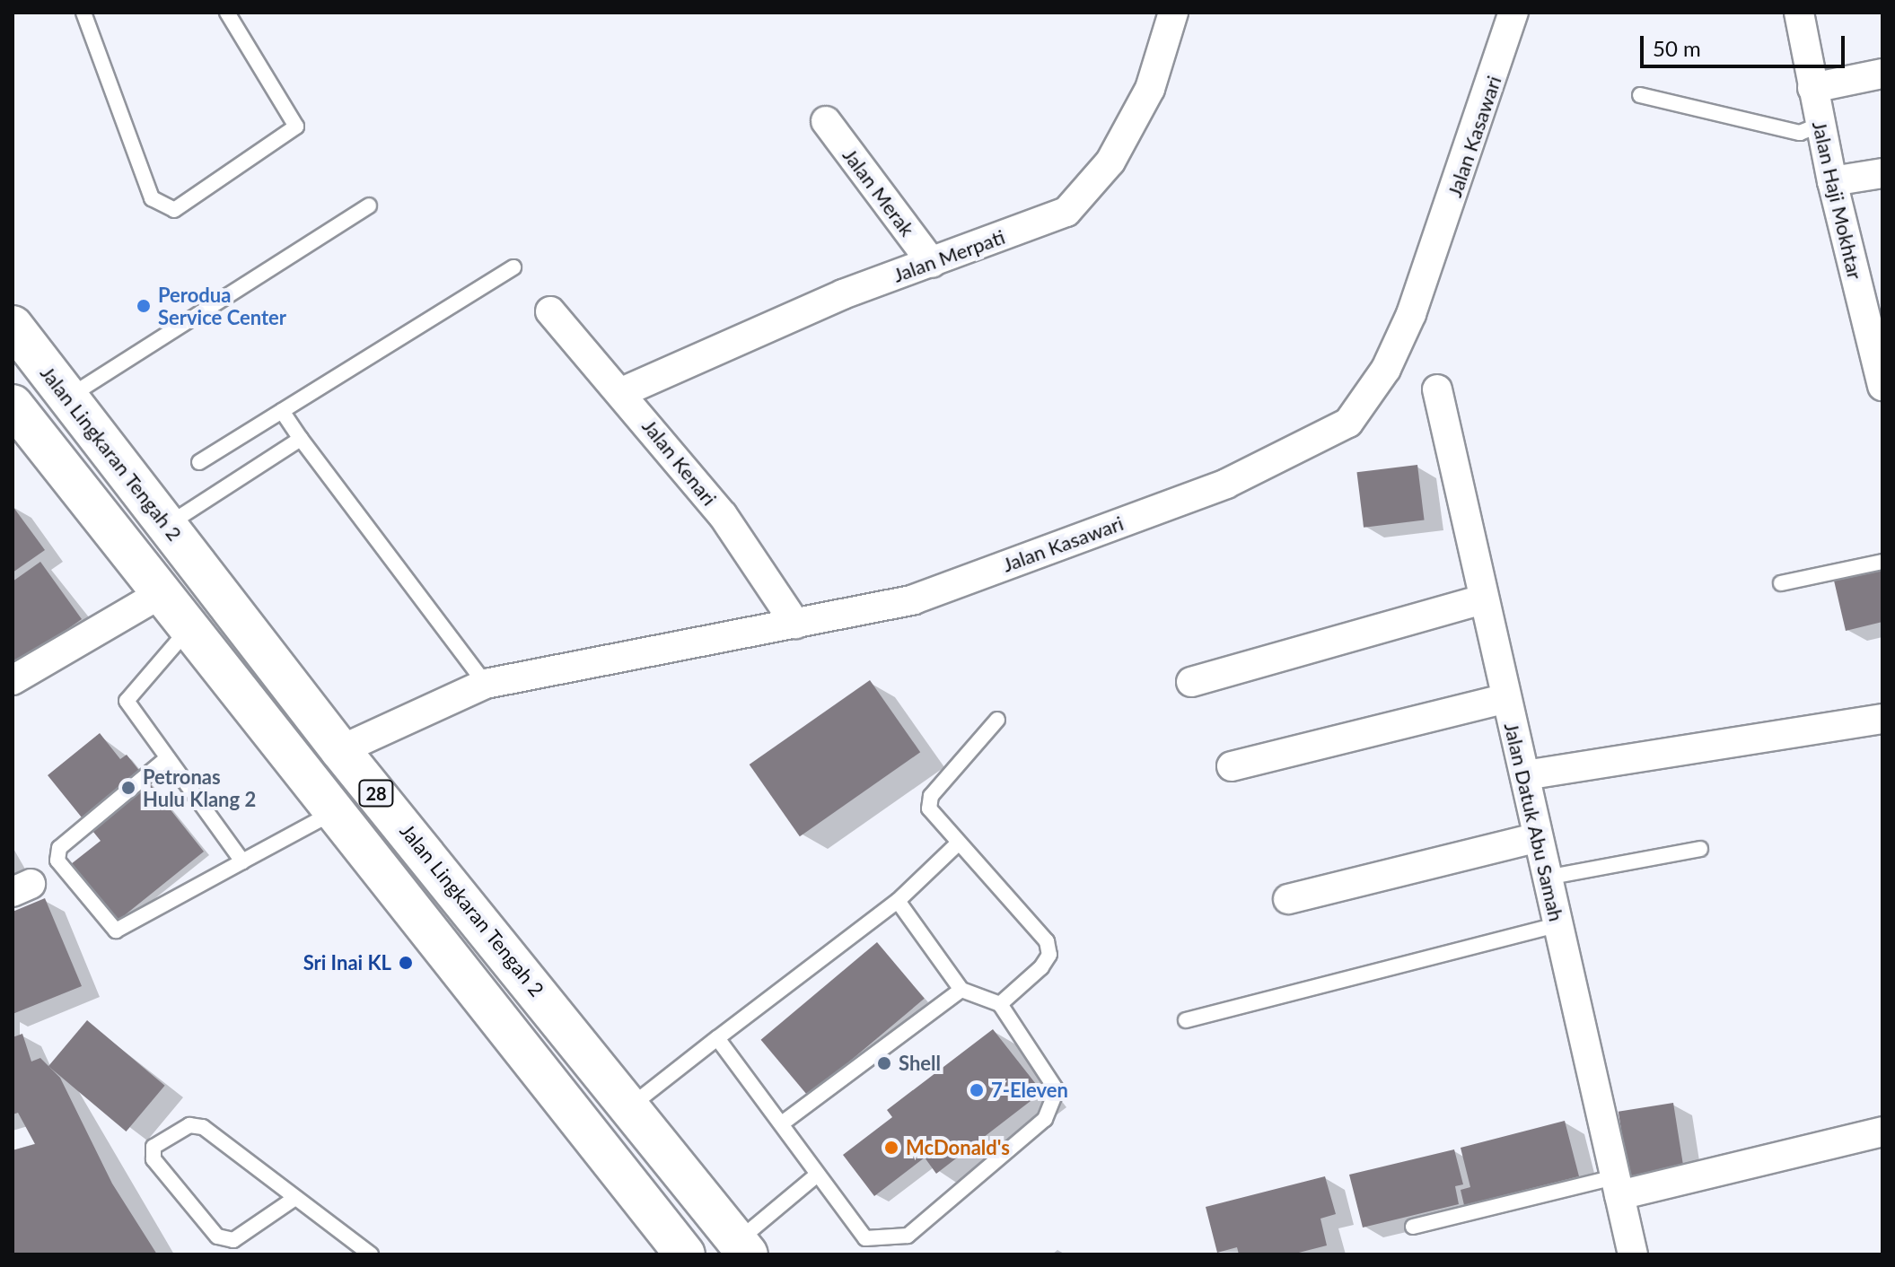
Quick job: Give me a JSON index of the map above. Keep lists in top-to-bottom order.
{
  "streets": {
    "highway": ["Jalan Lingkaran Tengah 2", "28"],
    "street": [
      "Jalan Kasawari",
      "Jalan Merak",
      "Jalan Haji Mokhtar",
      "Jalan Merpati",
      "Jalan Kenari",
      "Jalan Datuk Abu Samah"
    ]
  },
  "crossings": [
    ["Jalan Kasawari", "Jalan Lingkaran Tengah 2"],
    ["Jalan Kasawari", "Jalan Kenari"],
    ["Jalan Merak", "Jalan Merpati"],
    ["Jalan Merpati", "Jalan Kenari"]
  ],
  "places": [
    "Perodua Service Center",
    "Petronas Hulu Klang 2",
    "Sri Inai KL",
    "Shell",
    "7-Eleven",
    "McDonald's"
  ],
  "scale_bar": "50 m"
}
